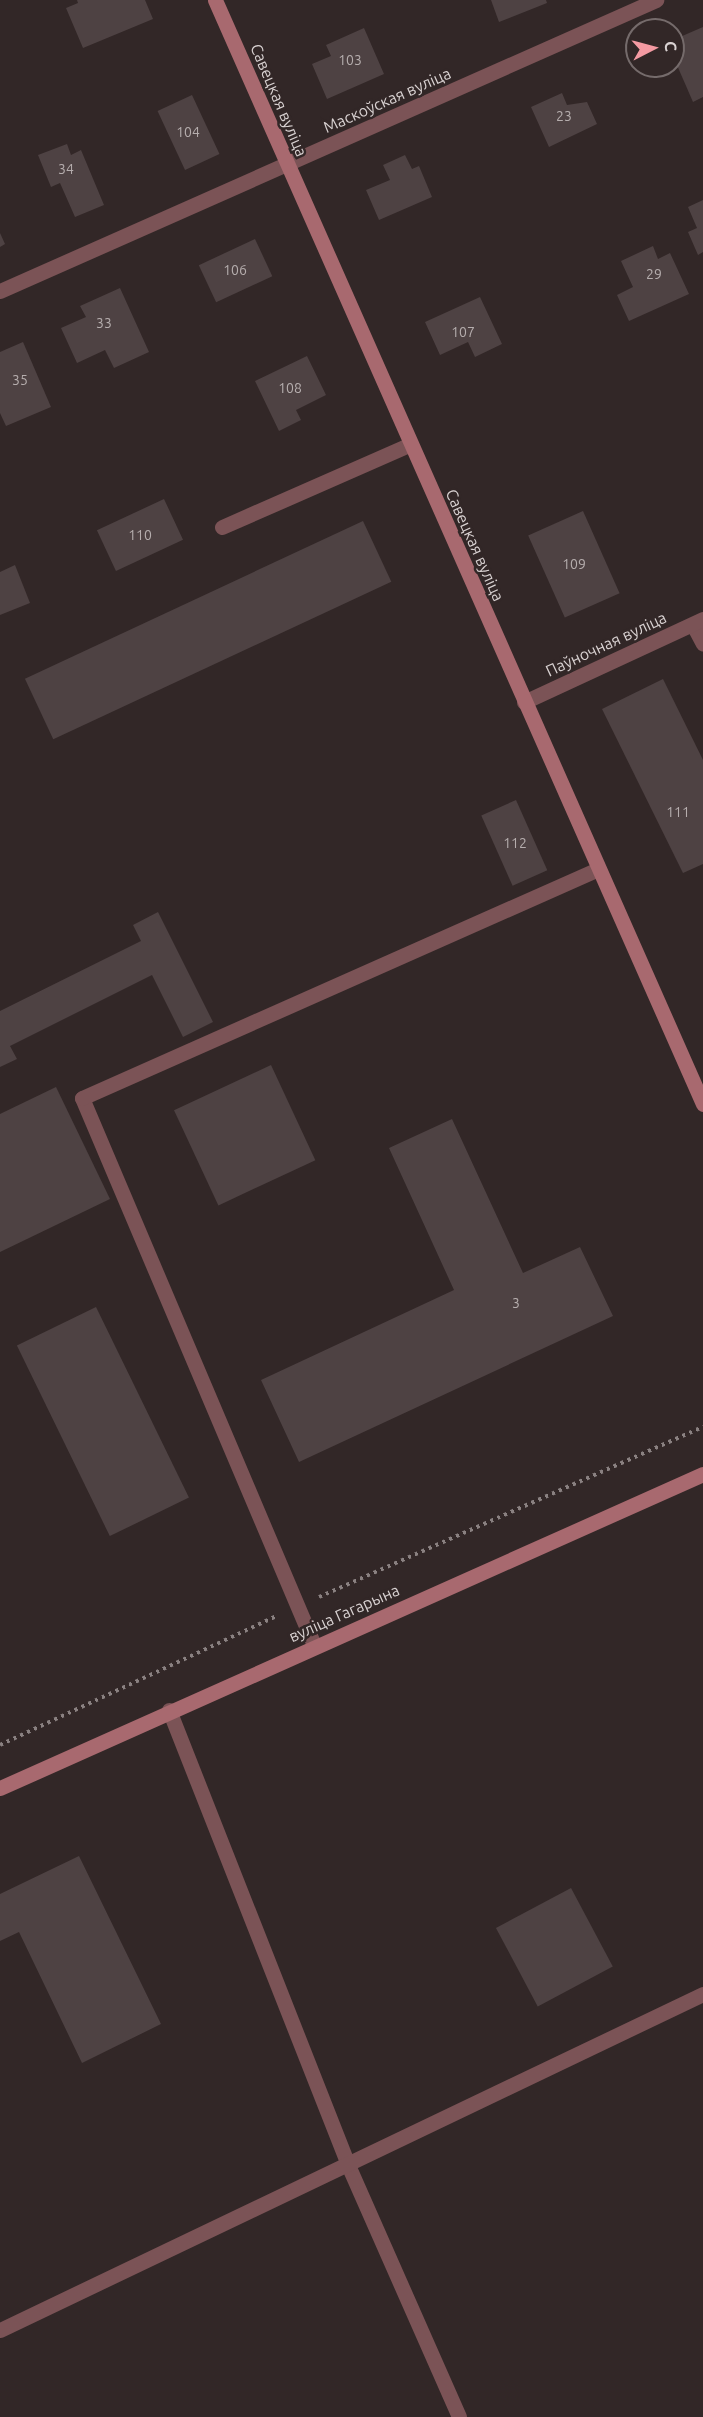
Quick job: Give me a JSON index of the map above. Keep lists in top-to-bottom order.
{
  "streets": {
    "street": [
      "Савецкая вуліца",
      "Маскоўская вуліца",
      "Паўночная вуліца",
      "вуліца Гагарына"
    ]
  },
  "crossings": [
    ["Савецкая вуліца", "Маскоўская вуліца"],
    ["Савецкая вуліца", "Паўночная вуліца"]
  ],
  "house_numbers": [
    "103",
    "23",
    "104",
    "34",
    "106",
    "29",
    "33",
    "107",
    "35",
    "108",
    "110",
    "109",
    "111",
    "112",
    "3"
  ],
  "north": "right"
}
